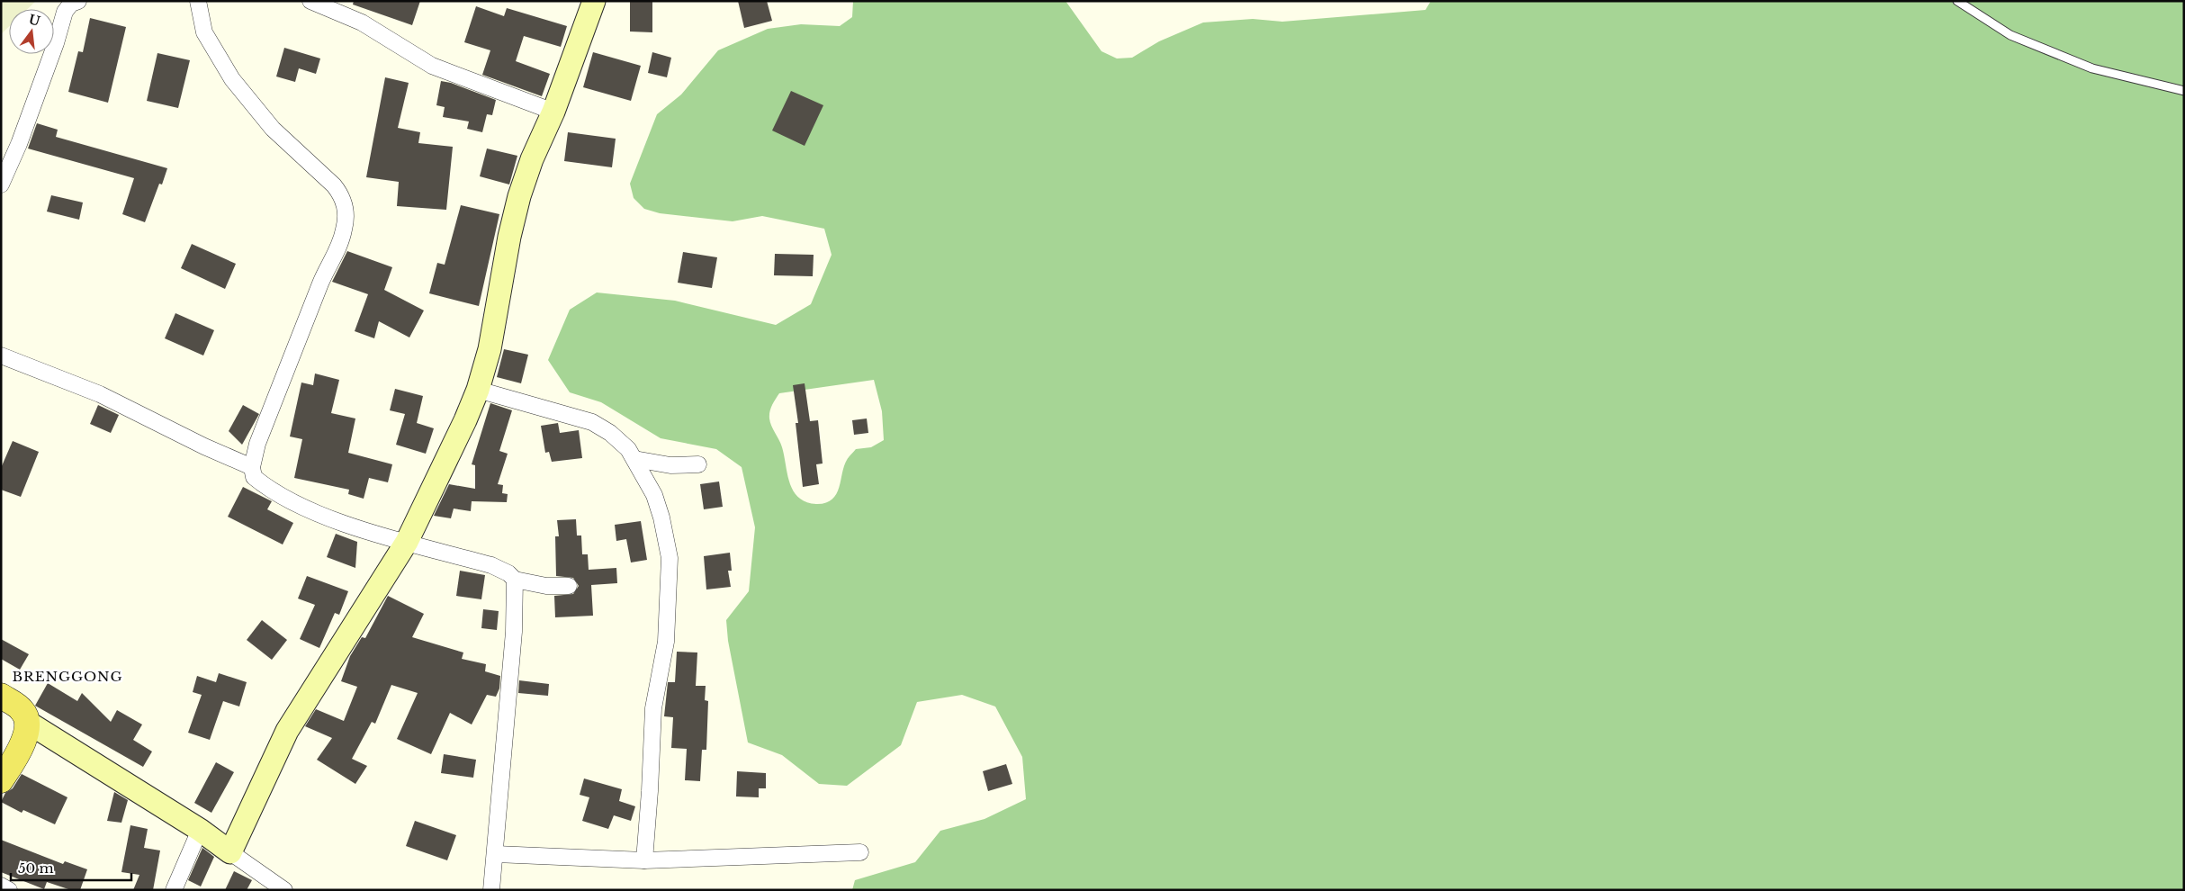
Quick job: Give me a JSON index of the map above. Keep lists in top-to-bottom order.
{
  "districts": ["BRENGGONG"],
  "scale_bar": "50 m",
  "north": "top"
}
